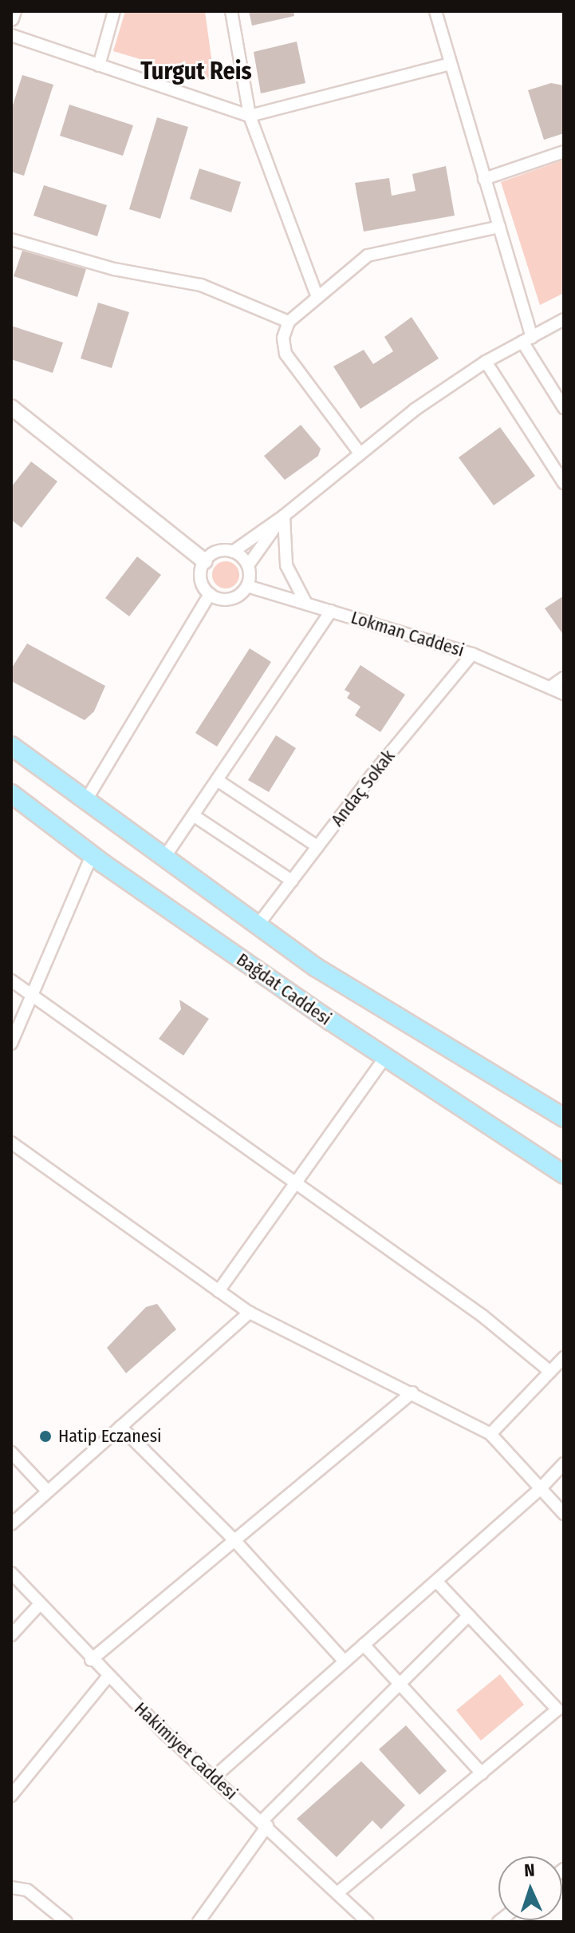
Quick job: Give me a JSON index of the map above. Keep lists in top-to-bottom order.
{
  "streets": {
    "main road": ["Bağdat Caddesi"],
    "street": ["Lokman Caddesi", "Andaç Sokak", "Hakimiyet Caddesi"]
  },
  "crossings": [
    ["Lokman Caddesi", "Andaç Sokak"],
    ["Andaç Sokak", "Bağdat Caddesi"]
  ],
  "districts": ["Turgut Reis"],
  "places": ["Hatip Eczanesi"],
  "north": "top"
}
